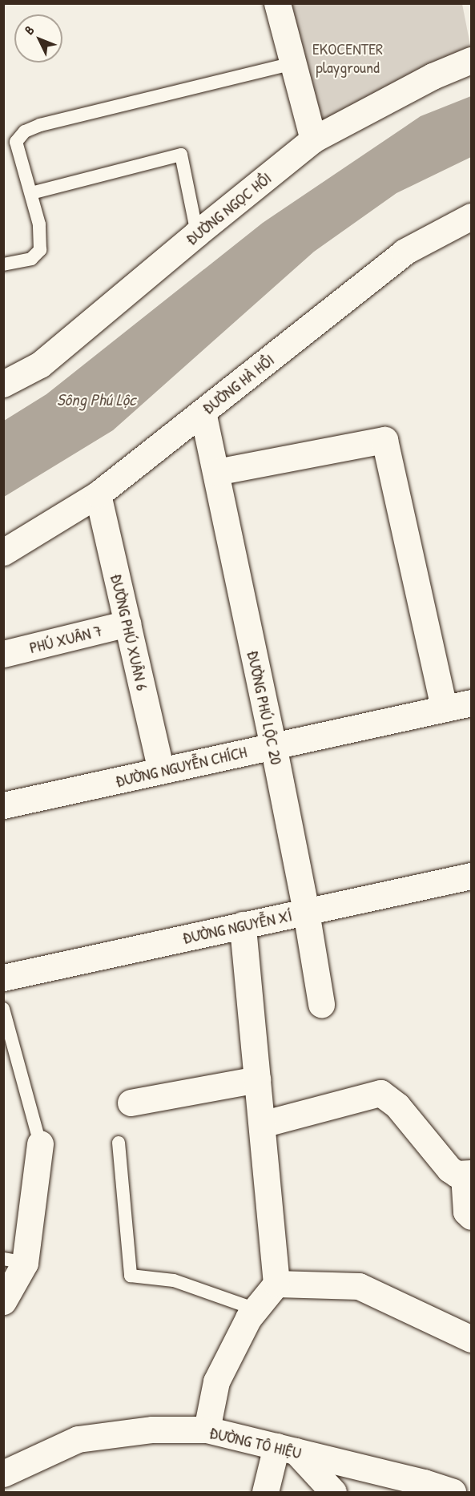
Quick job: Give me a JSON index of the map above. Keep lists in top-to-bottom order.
{
  "streets": {
    "street": [
      "ĐƯỜNG NGỌC HỒI",
      "ĐƯỜNG HÀ HỒI",
      "ĐƯỜNG PHÚ XUÂN 6",
      "PHÚ XUÂN 7",
      "ĐƯỜNG PHÚ LỘC 20",
      "ĐƯỜNG NGUYỄN CHÍCH",
      "ĐƯỜNG NGUYỄN XÍ",
      "ĐƯỜNG TÔ HIỆU"
    ]
  },
  "crossings": [
    ["ĐƯỜNG HÀ HỒI", "ĐƯỜNG PHÚ XUÂN 6"],
    ["ĐƯỜNG HÀ HỒI", "ĐƯỜNG PHÚ LỘC 20"],
    ["ĐƯỜNG PHÚ XUÂN 6", "PHÚ XUÂN 7"],
    ["ĐƯỜNG PHÚ XUÂN 6", "ĐƯỜNG NGUYỄN CHÍCH"],
    ["ĐƯỜNG PHÚ LỘC 20", "ĐƯỜNG NGUYỄN CHÍCH"],
    ["ĐƯỜNG PHÚ LỘC 20", "ĐƯỜNG NGUYỄN XÍ"]
  ],
  "water": ["Sông Phú Lộc"],
  "parks": ["EKOCENTER playground"],
  "north": "top left"
}
